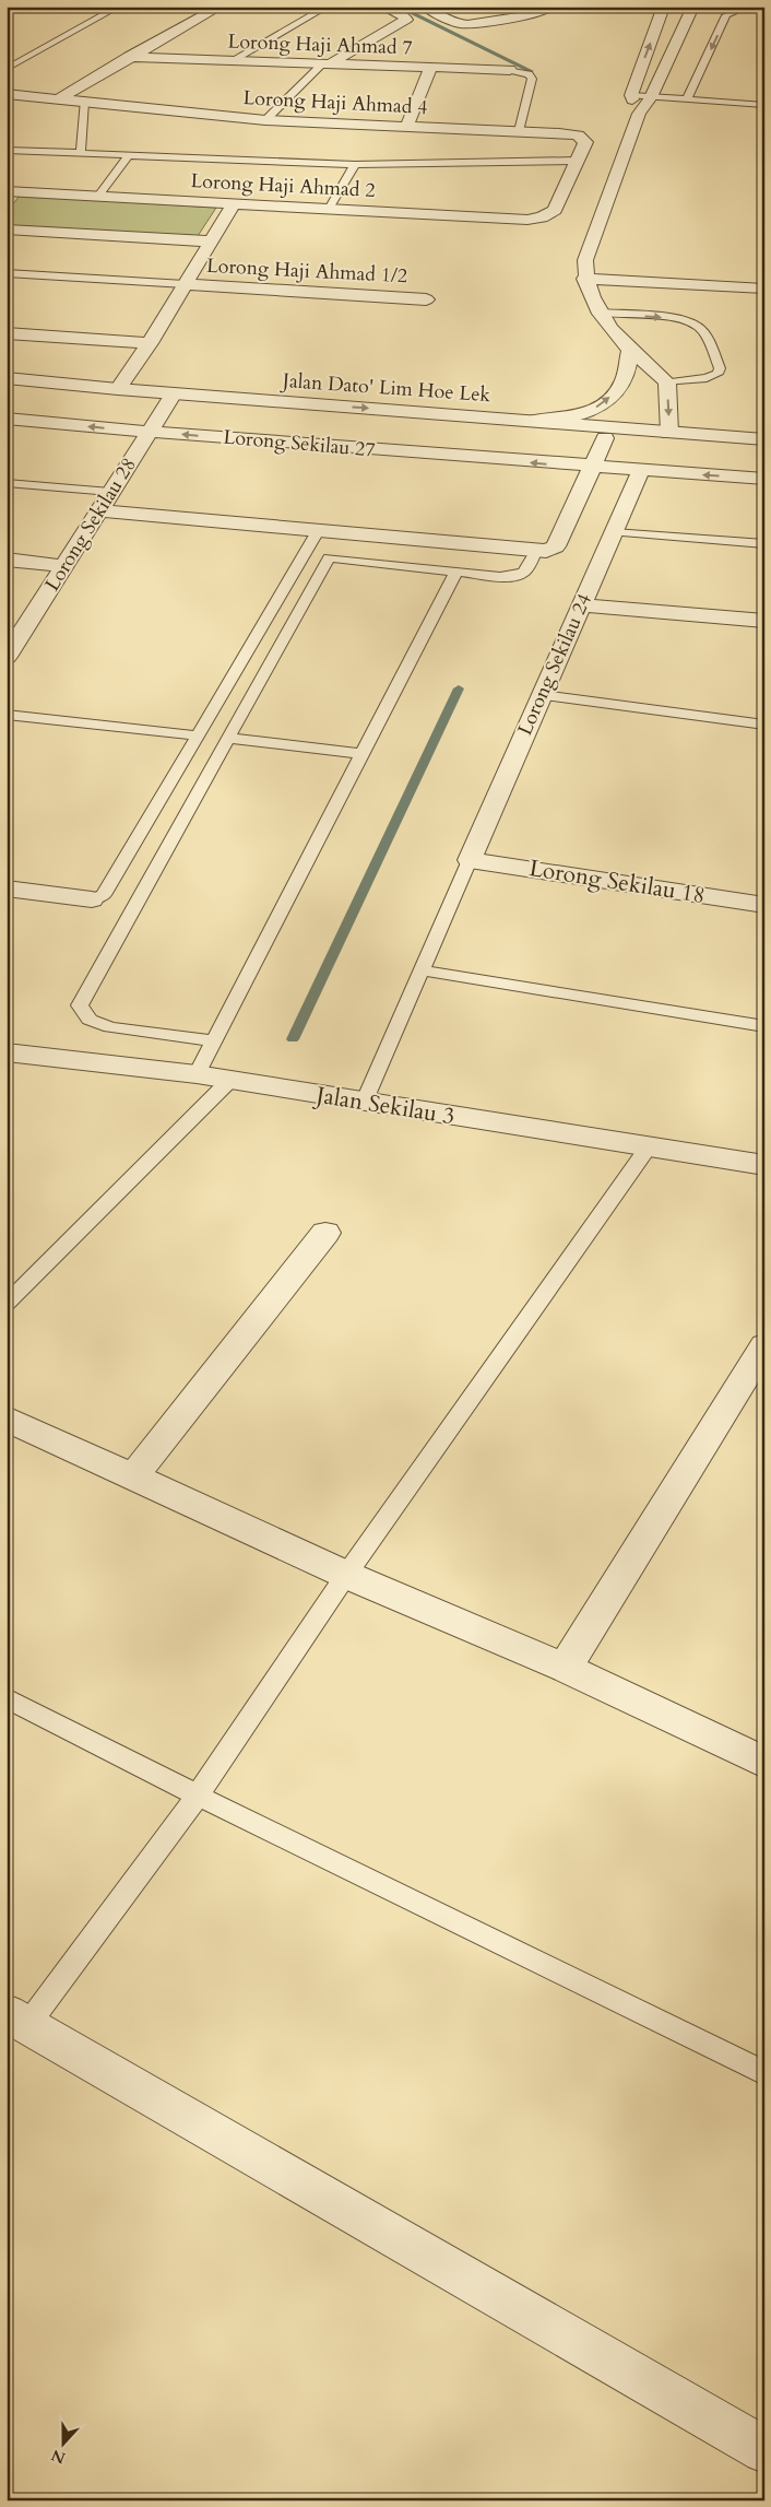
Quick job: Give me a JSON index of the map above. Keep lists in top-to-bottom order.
{
  "streets": {
    "street": [
      "Lorong Haji Ahmad 7",
      "Lorong Haji Ahmad 4",
      "Lorong Haji Ahmad 2",
      "Lorong Haji Ahmad 1/2",
      "Jalan Dato' Lim Hoe Lek",
      "Lorong Sekilau 27",
      "Lorong Sekilau 28",
      "Lorong Sekilau 24",
      "Lorong Sekilau 18",
      "Jalan Sekilau 3"
    ]
  },
  "crossings": [
    ["Lorong Haji Ahmad 4", "Lorong Haji Ahmad 2"],
    ["Jalan Dato' Lim Hoe Lek", "Lorong Sekilau 28"],
    ["Lorong Sekilau 27", "Lorong Sekilau 28"],
    ["Lorong Sekilau 27", "Lorong Sekilau 24"],
    ["Lorong Sekilau 24", "Lorong Sekilau 18"]
  ],
  "north": "bottom"
}
